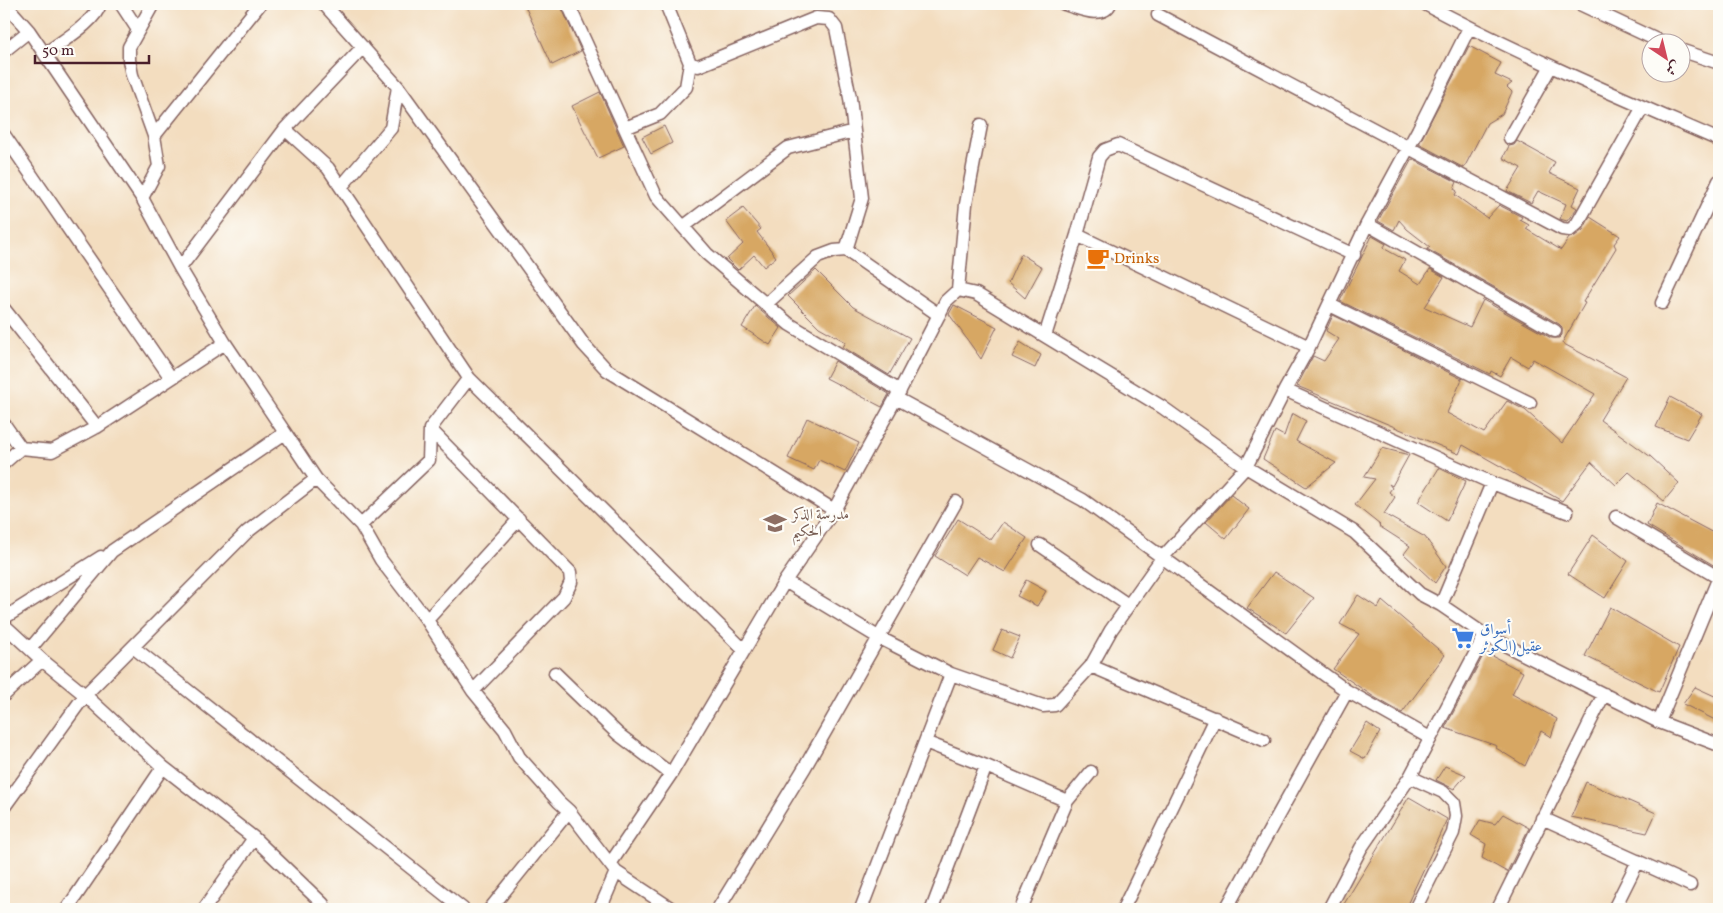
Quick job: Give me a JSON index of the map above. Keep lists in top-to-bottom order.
{
  "places": {
    "cafe": ["Drinks"],
    "school or university": ["مدرسة الذكر الحكيم"],
    "supermarket": ["أسواق عقيل(الكوثر"]
  },
  "scale_bar": "50 m",
  "north": "bottom right"
}
